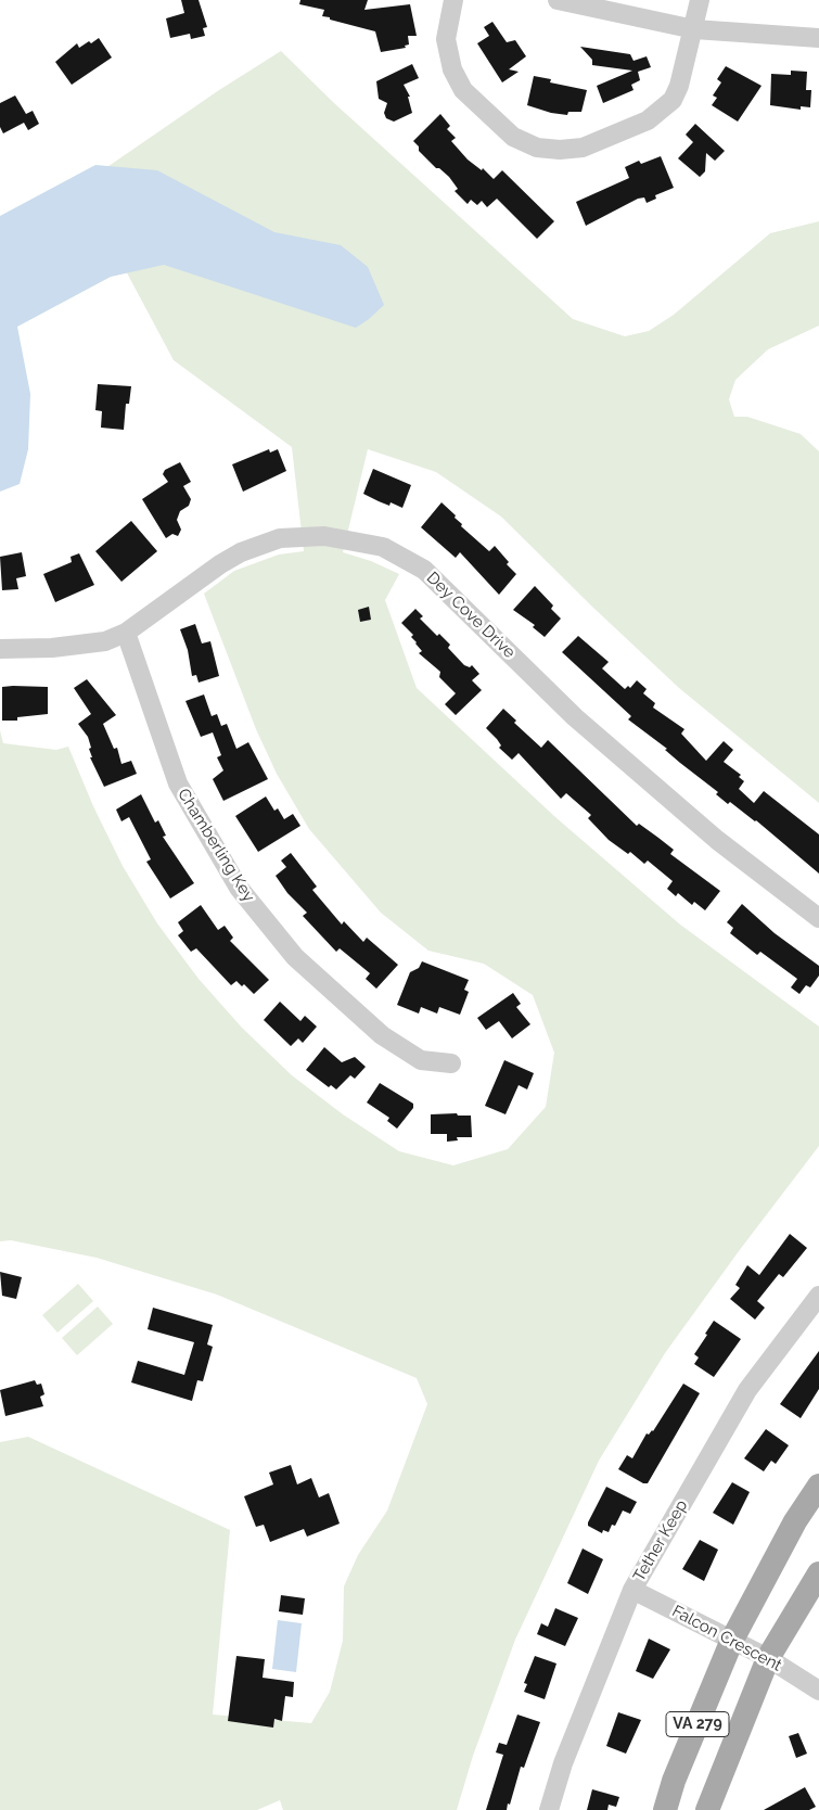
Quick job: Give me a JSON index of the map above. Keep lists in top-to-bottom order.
{
  "streets": {
    "main road": ["VA 279"],
    "street": [
      "Dey Cove Drive",
      "Chamberling Key",
      "Tether Keep",
      "Falcon Crescent"
    ]
  },
  "crossings": [
    ["Dey Cove Drive", "Chamberling Key"],
    ["Tether Keep", "Falcon Crescent"],
    ["Falcon Crescent", "VA 279"]
  ]
}
